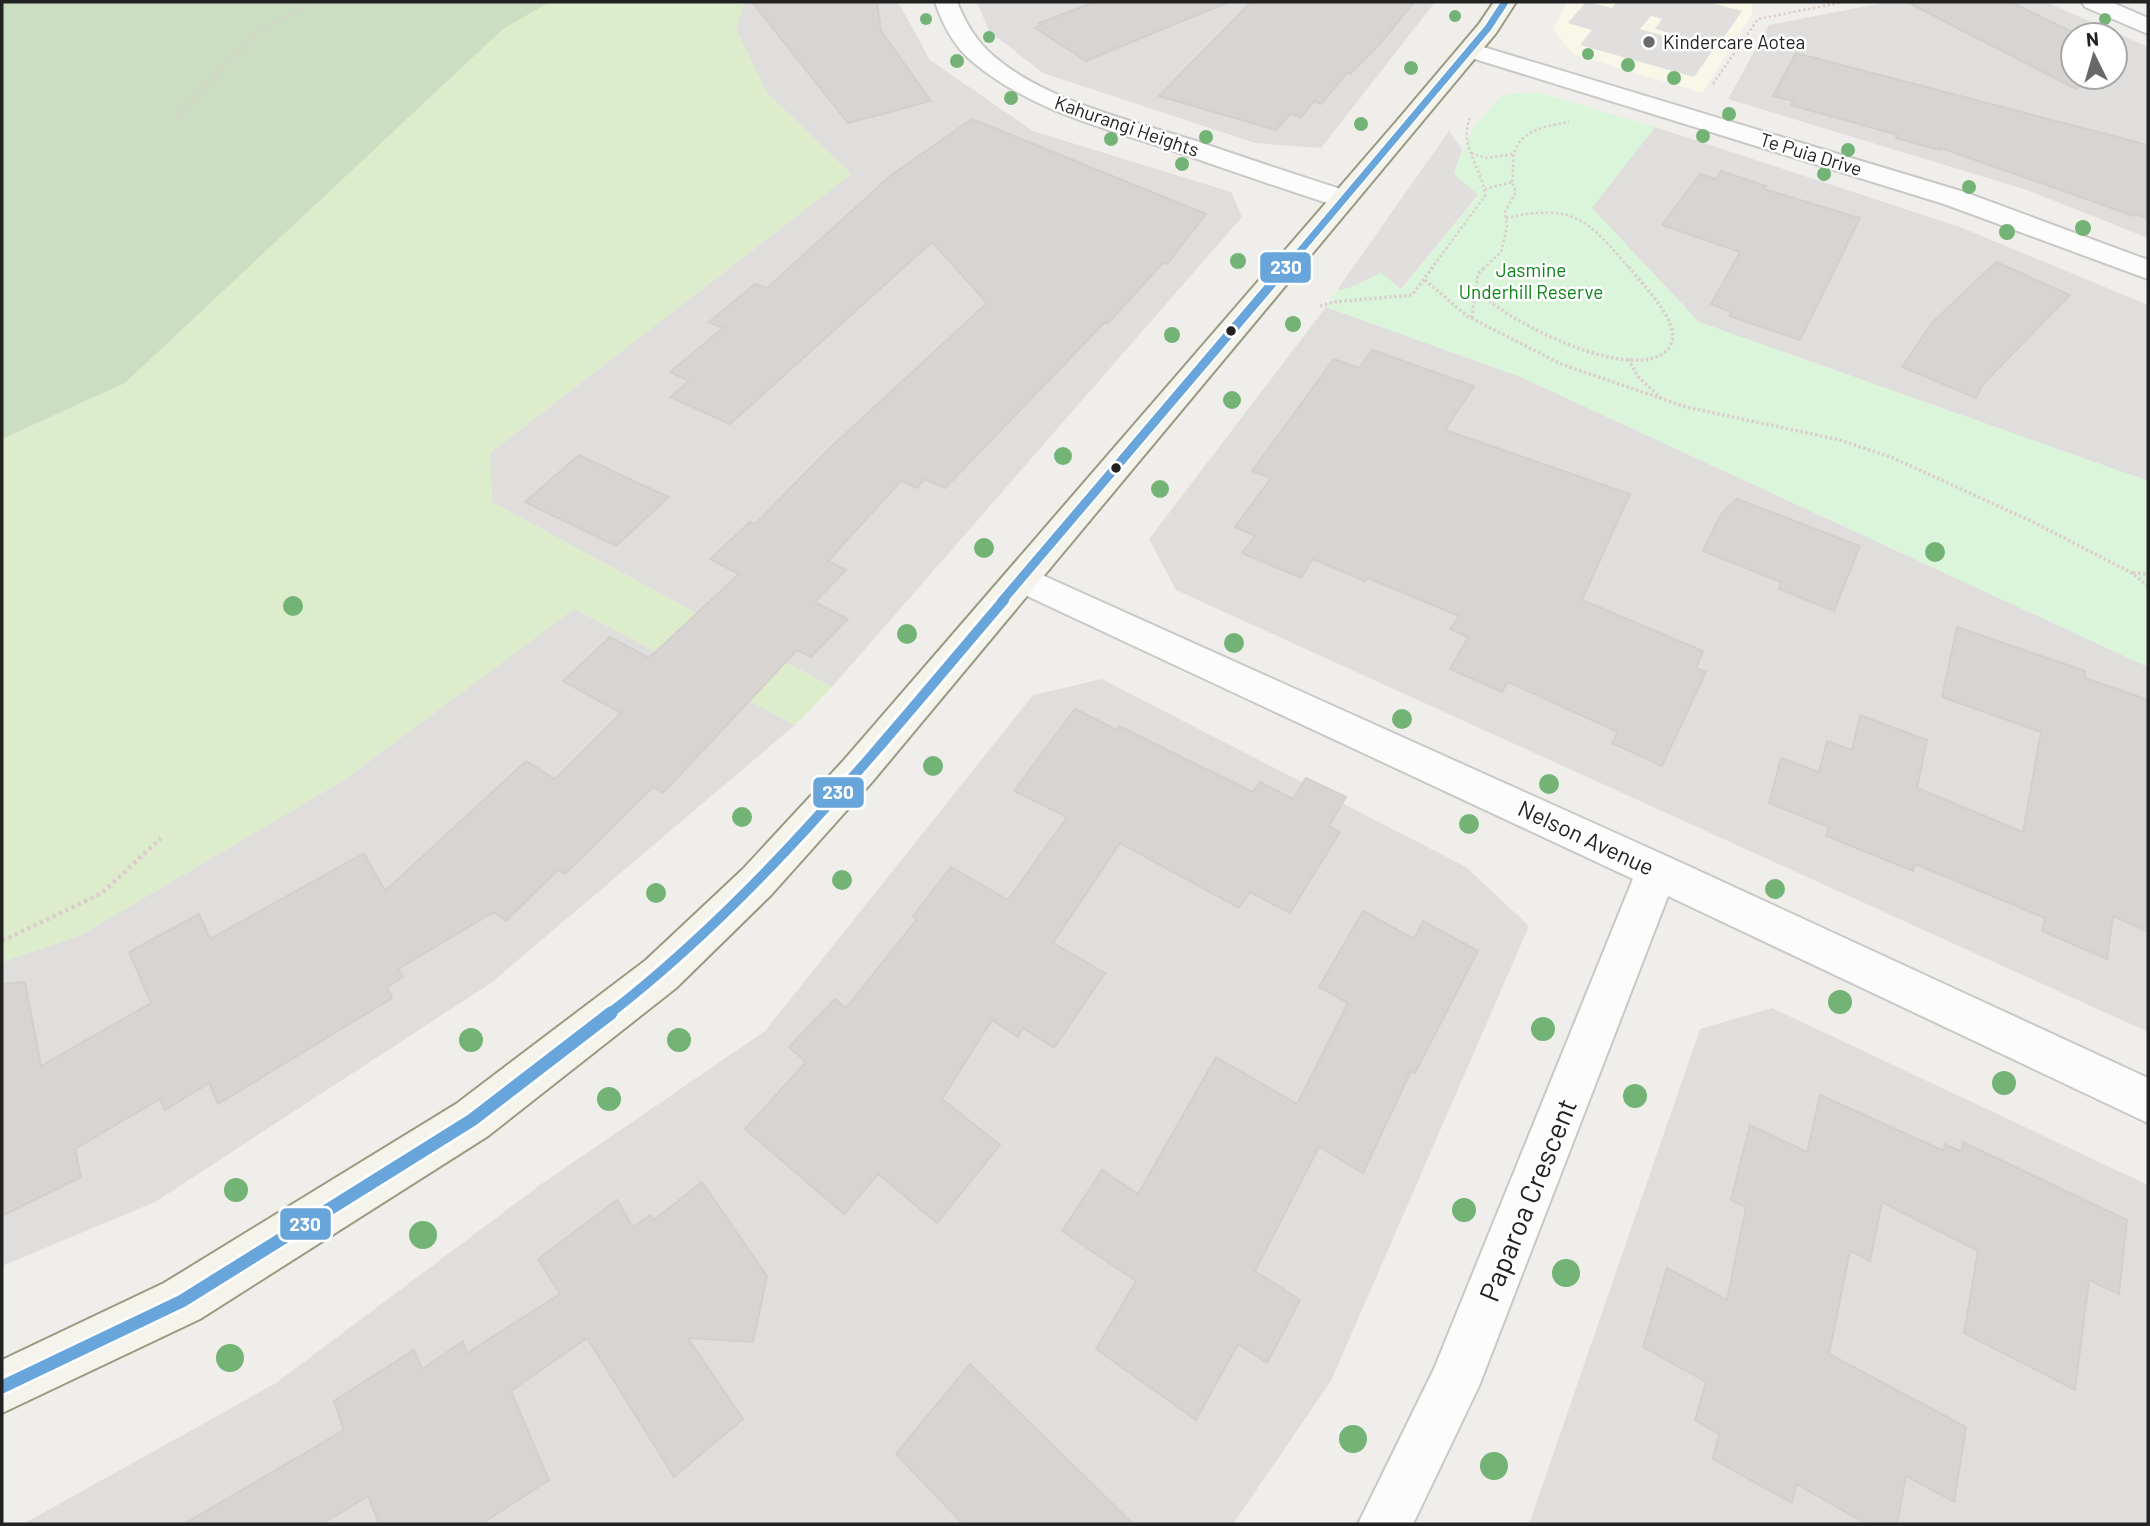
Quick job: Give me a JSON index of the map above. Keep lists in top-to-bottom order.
{
  "streets": {
    "street": [
      "Kahurangi Heights",
      "Te Puia Drive",
      "Nelson Avenue",
      "Paparoa Crescent"
    ]
  },
  "crossings": [
    ["Nelson Avenue", "Paparoa Crescent"]
  ],
  "parks": ["Jasmine Underhill Reserve"],
  "places": ["Kindercare Aotea"],
  "lines": ["transit line 230"],
  "north": "top"
}
